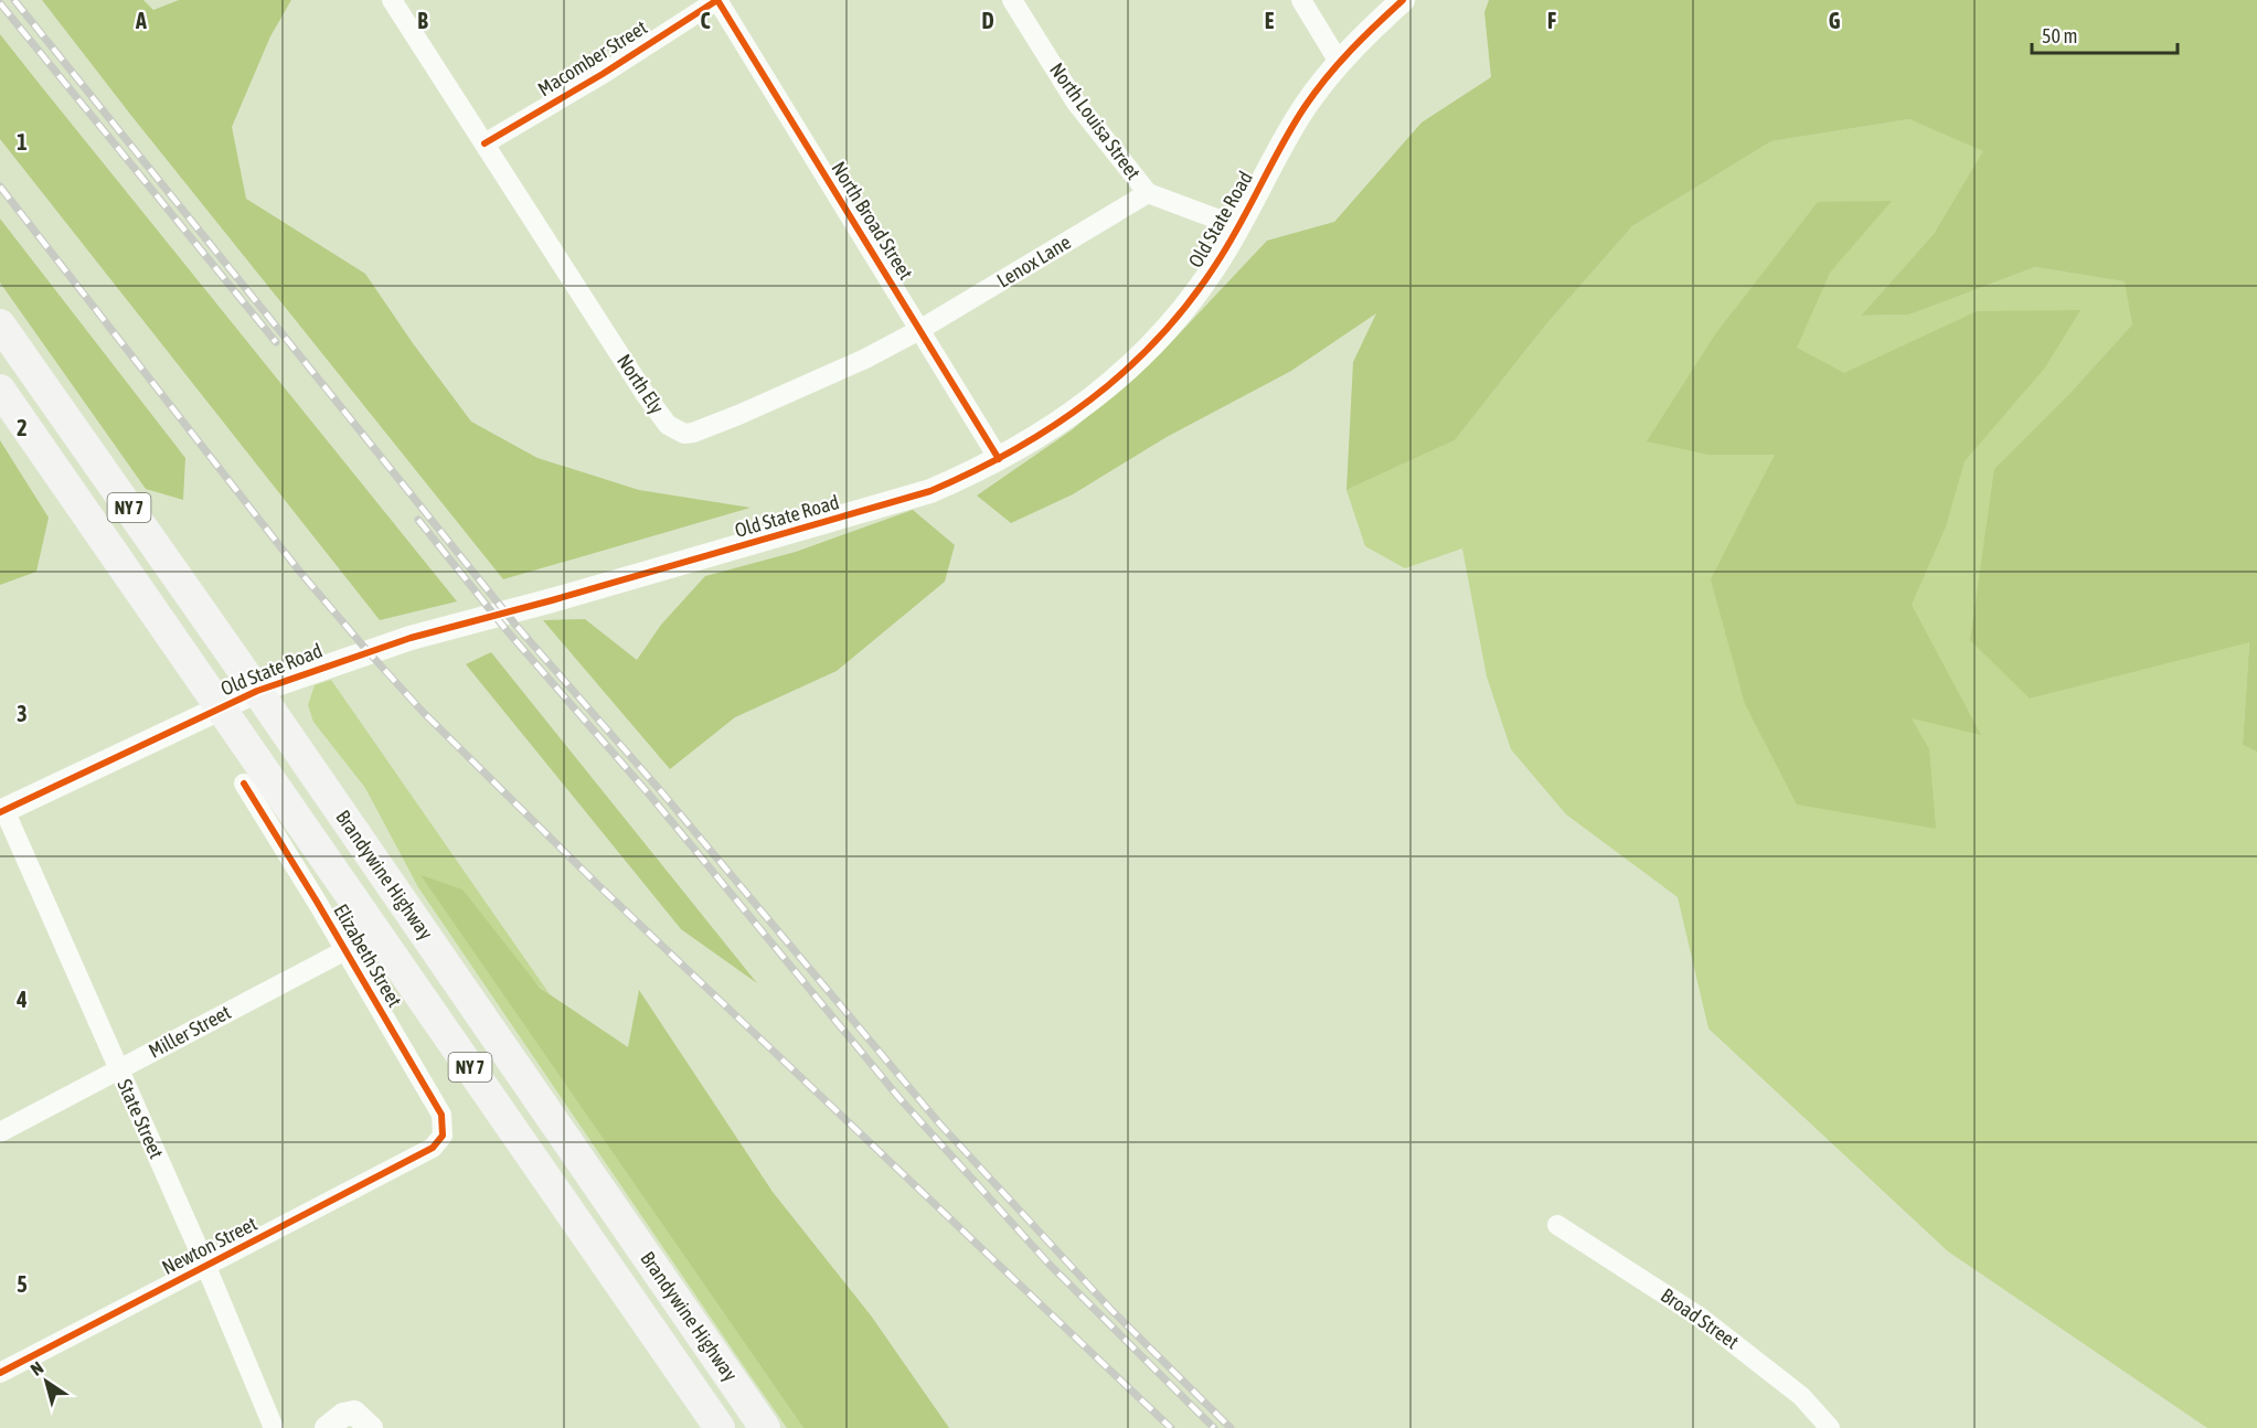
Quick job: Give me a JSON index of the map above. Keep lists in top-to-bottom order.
{
  "streets": {
    "main road": ["NY 7", "Brandywine Highway"],
    "street": [
      "Macomber Street",
      "North Louisa Street",
      "Old State Road",
      "North Broad Street",
      "Lenox Lane",
      "North Ely",
      "Elizabeth Street",
      "Miller Street",
      "State Street",
      "Newton Street",
      "Broad Street"
    ]
  },
  "crossings": [
    ["Macomber Street", "North Broad Street"],
    ["Macomber Street", "North Ely"],
    ["North Louisa Street", "Old State Road"],
    ["North Louisa Street", "Lenox Lane"],
    ["Old State Road", "North Broad Street"],
    ["Old State Road", "Brandywine Highway"],
    ["Old State Road", "State Street"],
    ["North Broad Street", "Lenox Lane"],
    ["North Broad Street", "North Ely"],
    ["Lenox Lane", "North Ely"],
    ["Elizabeth Street", "Miller Street"],
    ["Elizabeth Street", "Newton Street"],
    ["Miller Street", "State Street"],
    ["State Street", "Newton Street"]
  ],
  "scale_bar": "50 m",
  "north": "top left",
  "grid": {
    "columns": [
      "A",
      "B",
      "C",
      "D",
      "E",
      "F",
      "G"
    ],
    "rows": [
      "1",
      "2",
      "3",
      "4",
      "5"
    ]
  }
}
